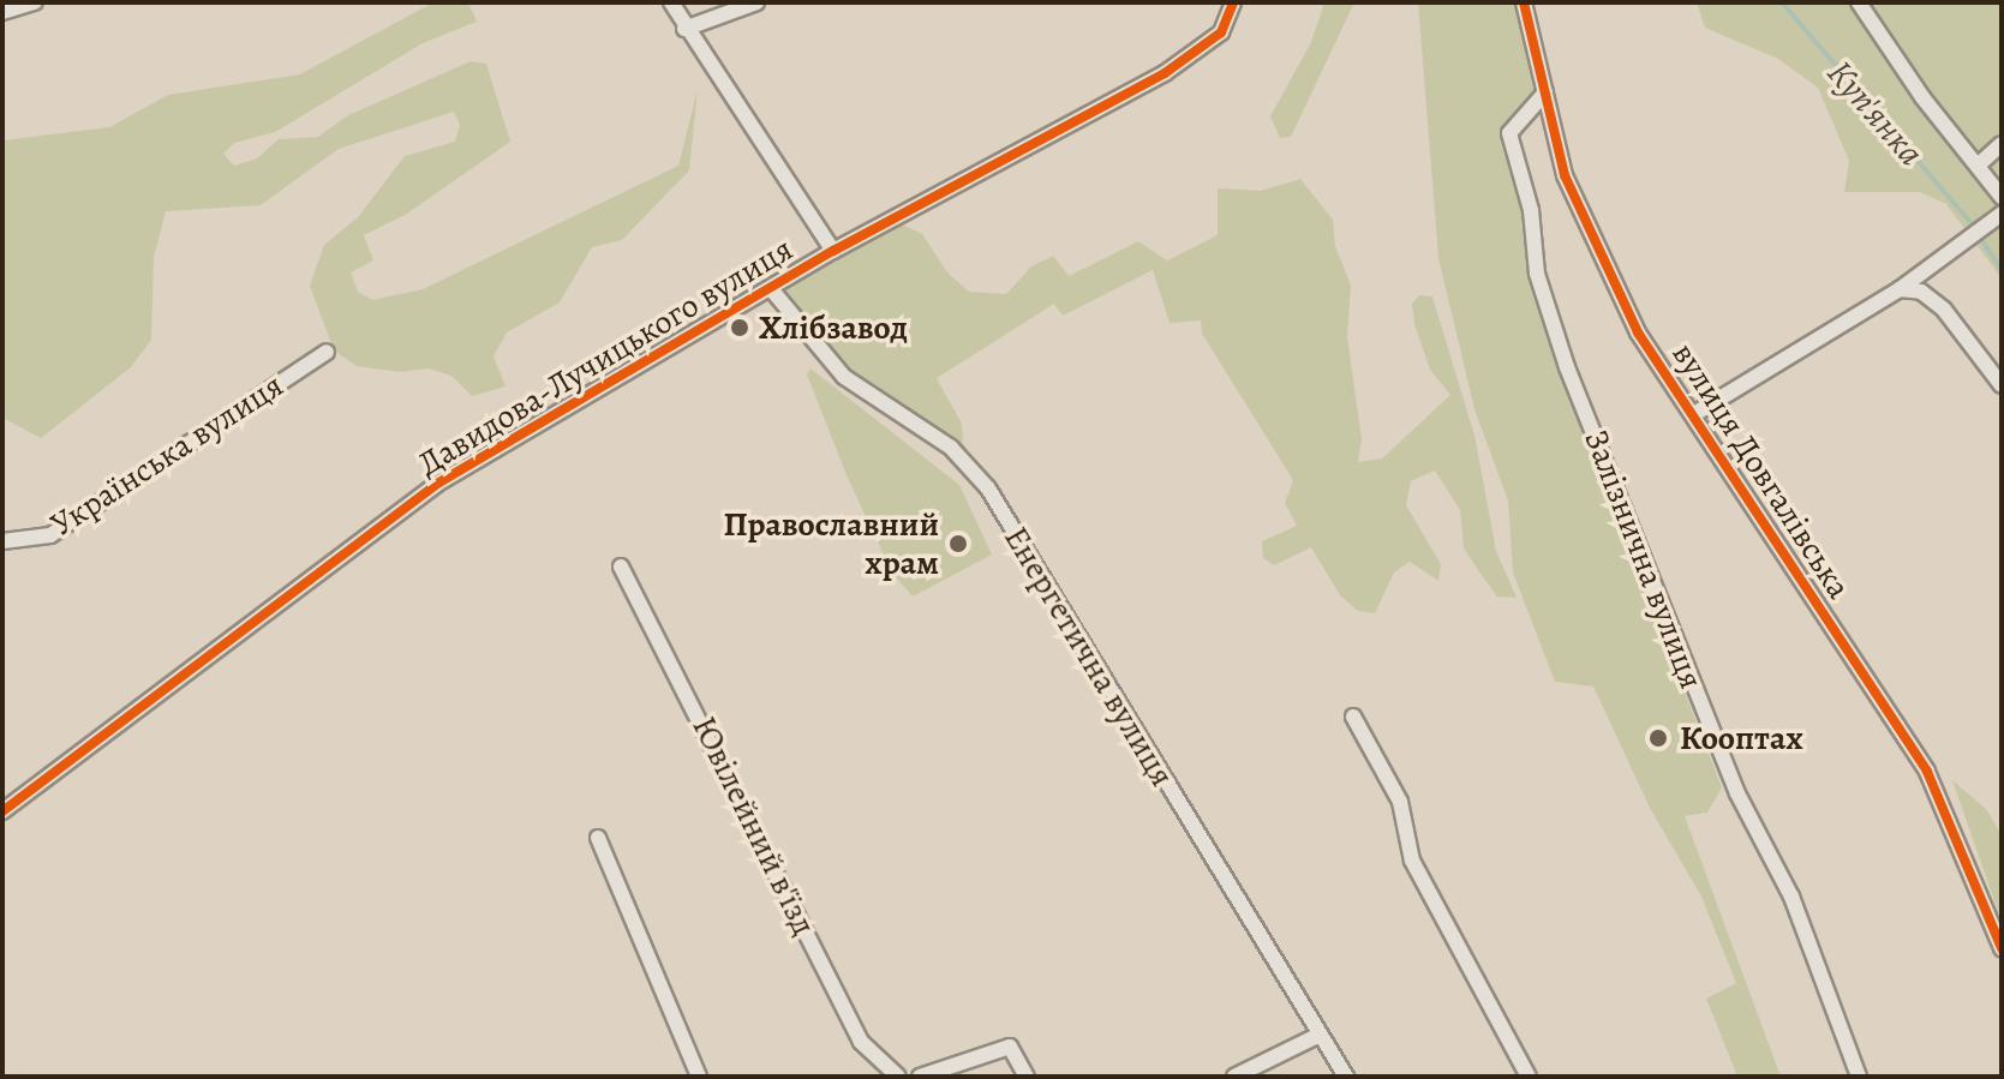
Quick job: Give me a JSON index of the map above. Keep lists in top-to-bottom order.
{
  "streets": {
    "street": [
      "Давидова-Лучицького вулиця",
      "Українська вулиця",
      "вулиця Довгалівська",
      "Залізнична вулиця",
      "Енергетична вулиця",
      "Ювілейний в'їзд"
    ]
  },
  "crossings": [
    ["Давидова-Лучицького вулиця", "Енергетична вулиця"],
    ["вулиця Довгалівська", "Залізнична вулиця"]
  ],
  "water": ["Куп'янка"],
  "places": ["Хлібзавод", "Православний храм", "Кооптах"]
}
